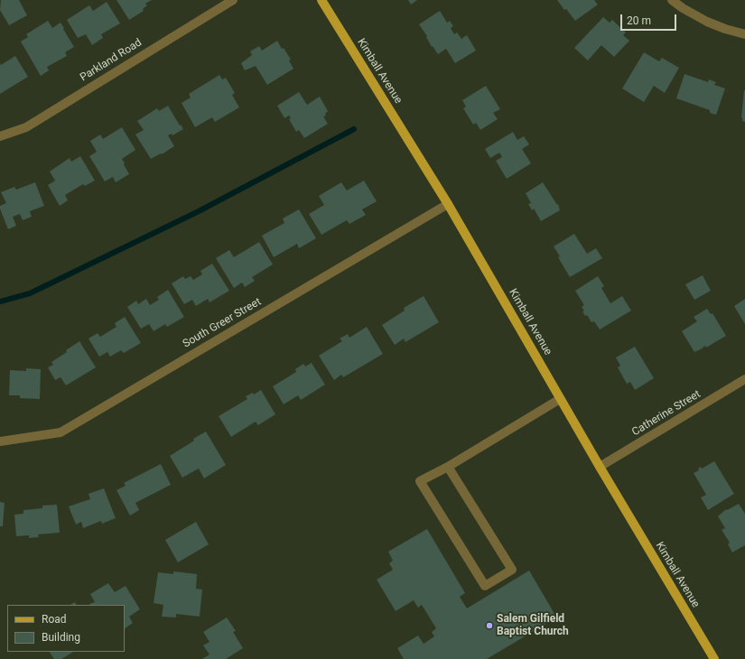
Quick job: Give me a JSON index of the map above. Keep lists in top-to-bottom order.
{
  "streets": {
    "main road": ["Kimball Avenue"],
    "street": ["Parkland Road", "South Greer Street", "Catherine Street"]
  },
  "crossings": [
    ["Kimball Avenue", "South Greer Street"],
    ["Kimball Avenue", "Catherine Street"]
  ],
  "places": ["Salem Gilfield Baptist Church"],
  "legend": ["Road", "Building"],
  "scale_bar": "20 m"
}
